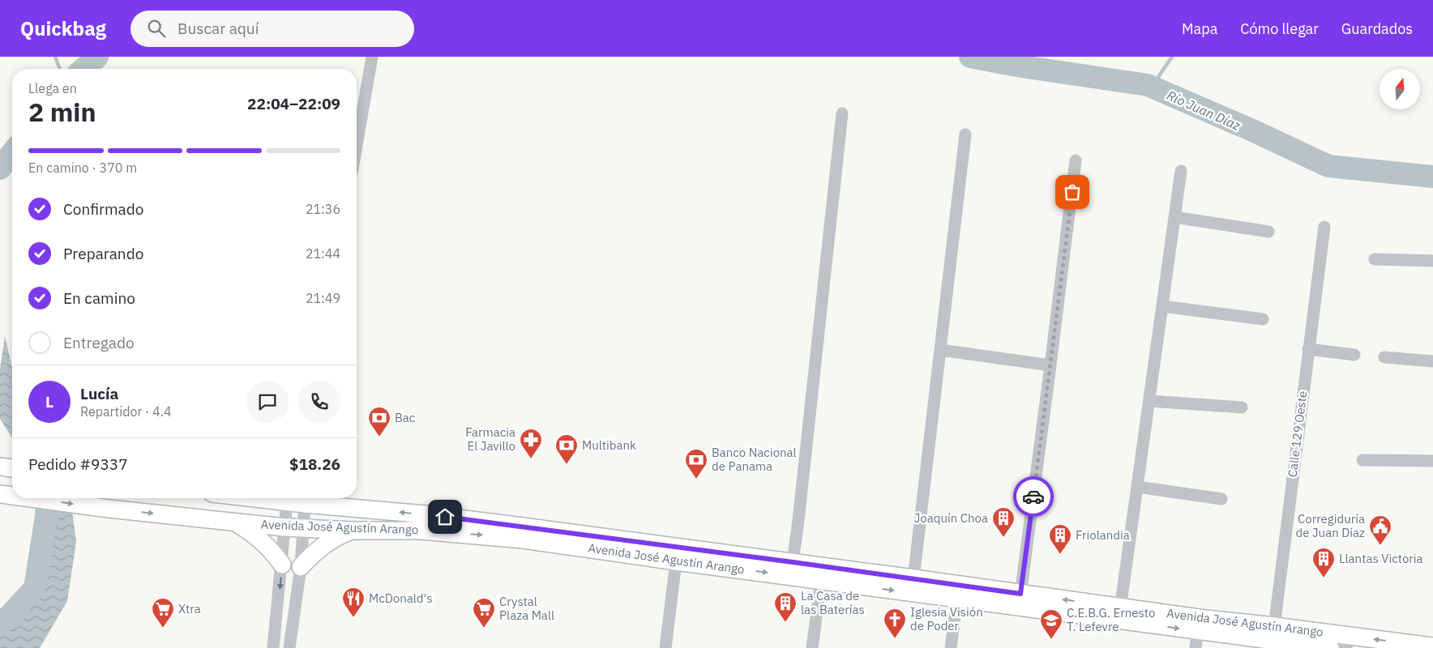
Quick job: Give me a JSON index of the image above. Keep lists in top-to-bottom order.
{
  "streets": {
    "main road": ["Avenida José Agustín Arango"],
    "street": ["Calle 129 Oeste"]
  },
  "crossings": [
    ["Calle 129 Oeste", "Avenida José Agustín Arango"]
  ],
  "water": ["Río Juan Díaz"],
  "places": {
    "bank": ["Bac", "Multibank", "Banco Nacional de Panama"],
    "pharmacy": ["Farmacia El Javillo"],
    "building": [
      "Joaquín Choa",
      "Friolandia",
      "Llantas Victoria",
      "La Casa de las Baterías"
    ],
    "public building": ["Corregiduría de Juan Díaz"],
    "restaurant": ["McDonald's"],
    "supermarket": ["Xtra", "Crystal Plaza Mall"],
    "church": ["Iglesia Visión de Poder"],
    "school or university": ["C.E.B.G. Ernesto T. Lefevre"]
  },
  "north": "top",
  "page": {
    "header": "Quickbag",
    "search": "Buscar aquí",
    "nav": ["Mapa", "Cómo llegar", "Guardados"],
    "heading": ["2 min", "Llega en", "22:04–22:09"],
    "panel": [
      "Lucía",
      "Repartidor · 4.4",
      "Pedido #9337",
      "$18.26"
    ],
    "bar": "En camino · 370 m",
    "list": [
      ["Confirmado", "21:36"],
      ["Preparando", "21:44"],
      ["En camino", "21:49"],
      "Entregado"
    ],
    "round": "L"
  }
}
